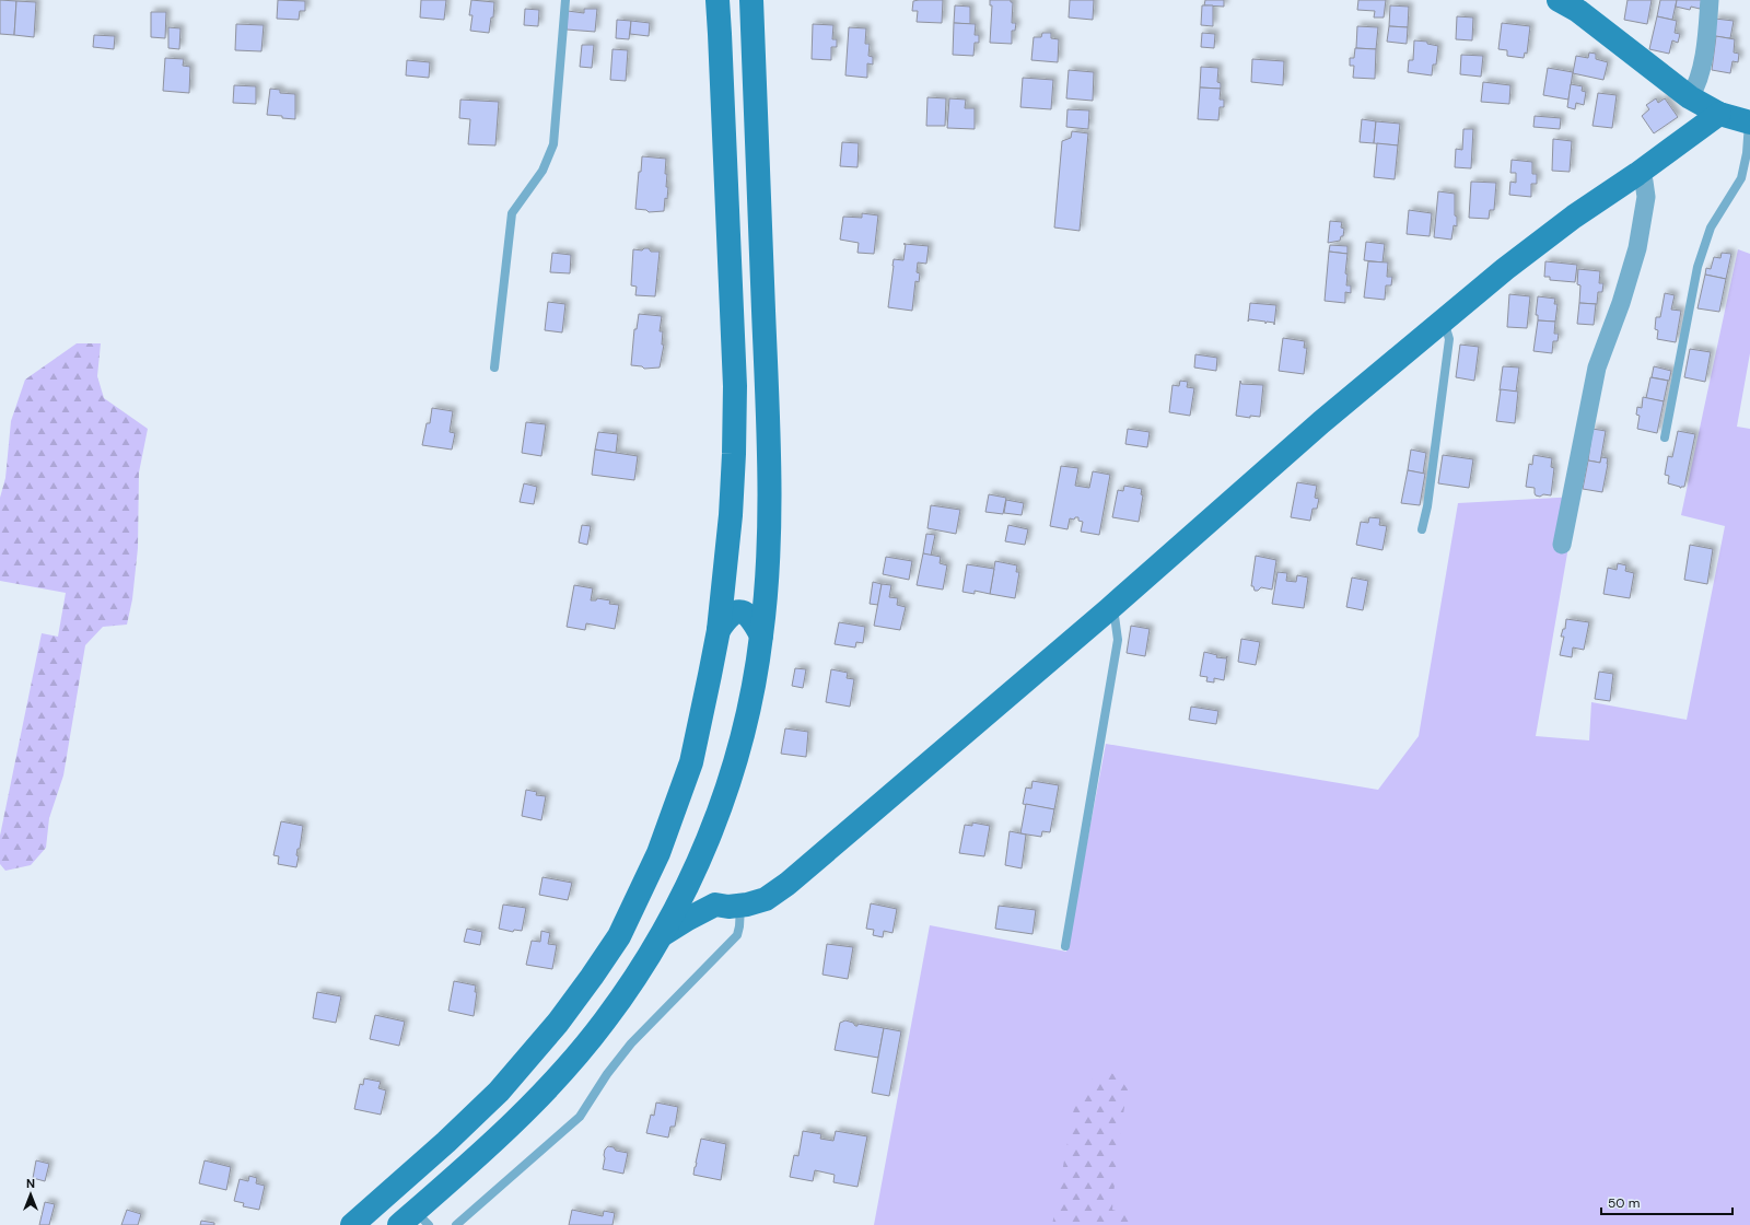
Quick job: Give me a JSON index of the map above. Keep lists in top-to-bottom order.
{
  "scale_bar": "50 m",
  "north": "top"
}
